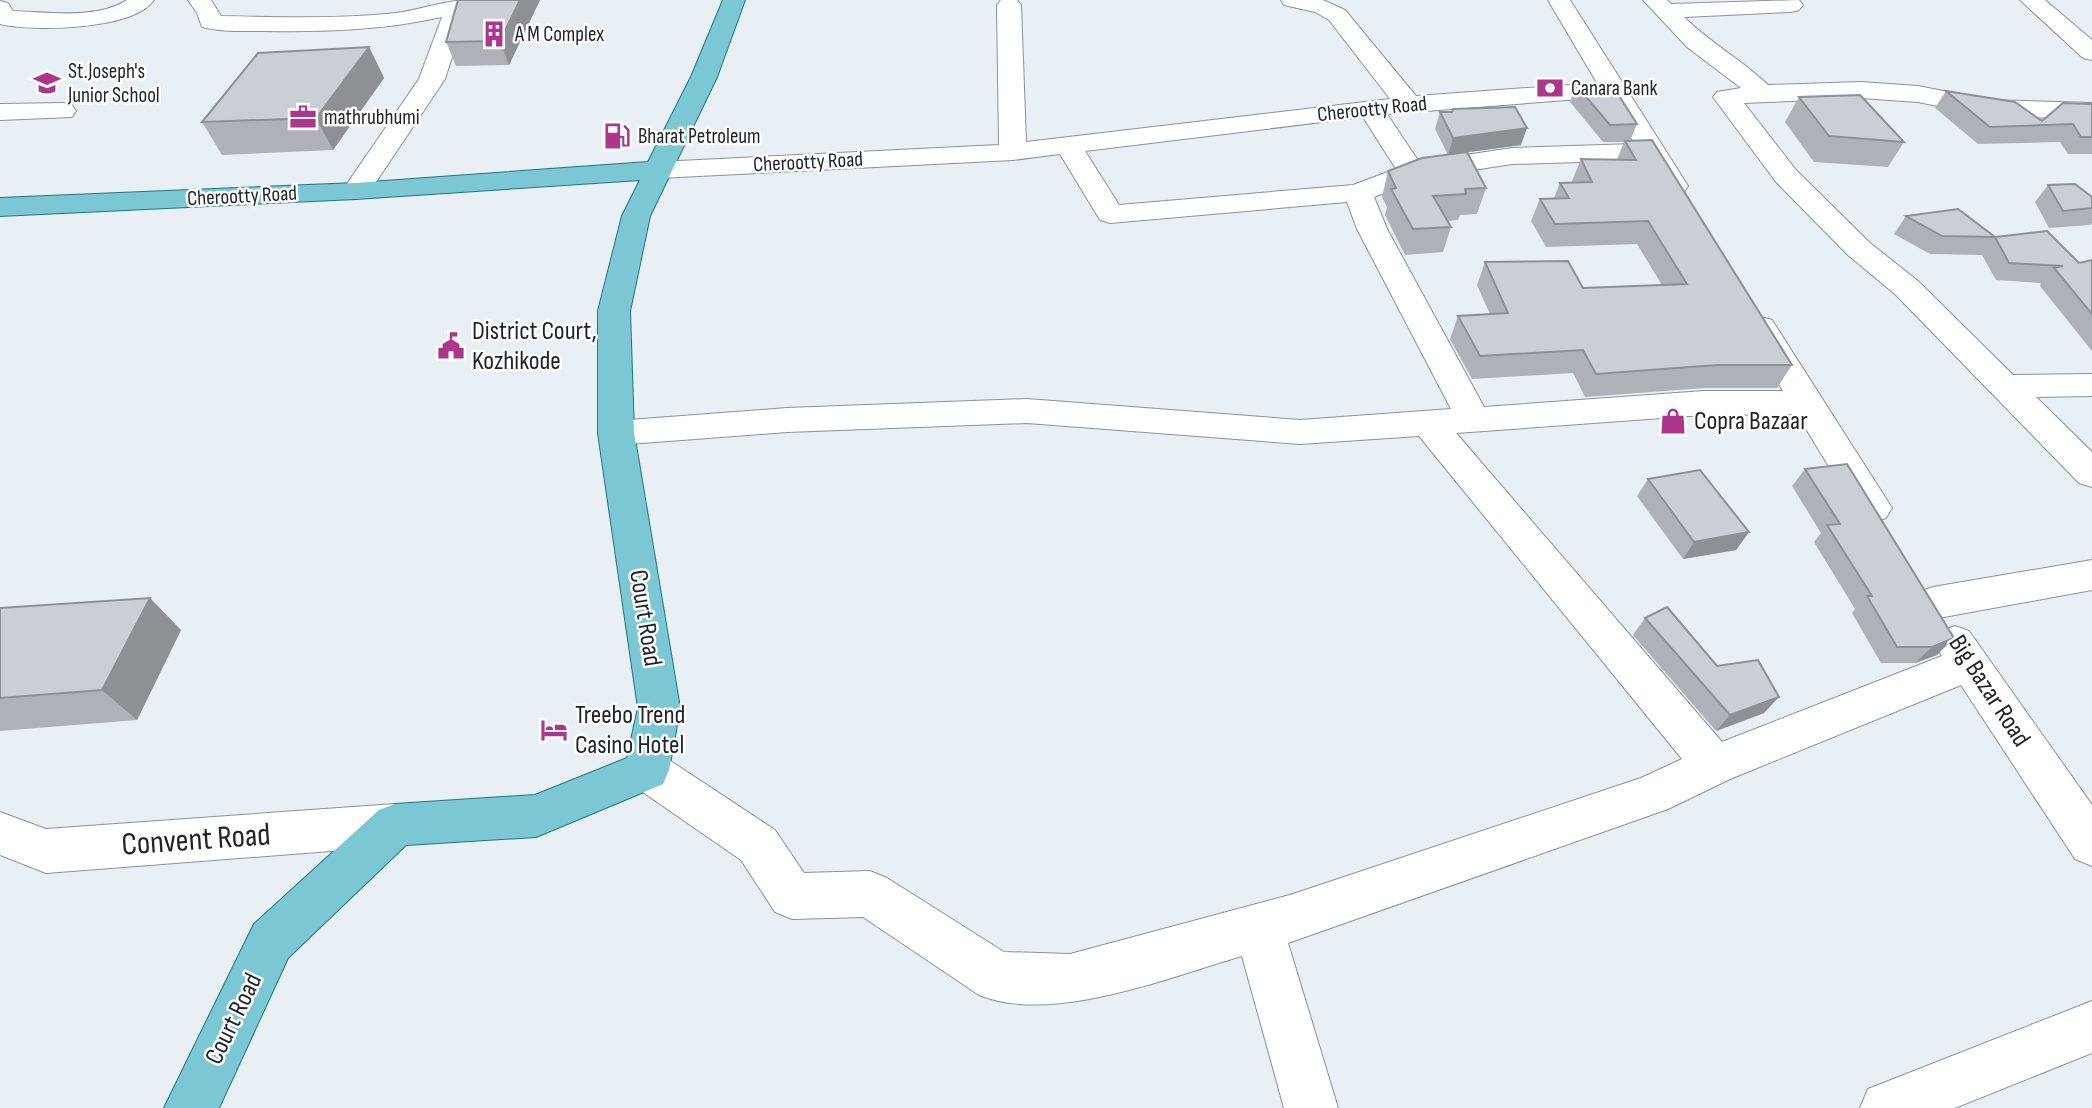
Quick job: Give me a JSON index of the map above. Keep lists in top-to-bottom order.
{
  "streets": {
    "main road": ["Cherootty Road", "Court Road"],
    "street": ["Big Bazar Road", "Convent Road"]
  },
  "crossings": [
    ["Cherootty Road", "Court Road"],
    ["Court Road", "Convent Road"]
  ],
  "places": {
    "building": ["A M Complex"],
    "school or university": ["St.Joseph's Junior School"],
    "bank": ["Canara Bank"],
    "office": ["mathrubhumi"],
    "fuel station": ["Bharat Petroleum"],
    "public building": ["District Court, Kozhikode"],
    "shop": ["Copra Bazaar"],
    "hotel": ["Treebo Trend Casino Hotel"]
  }
}
